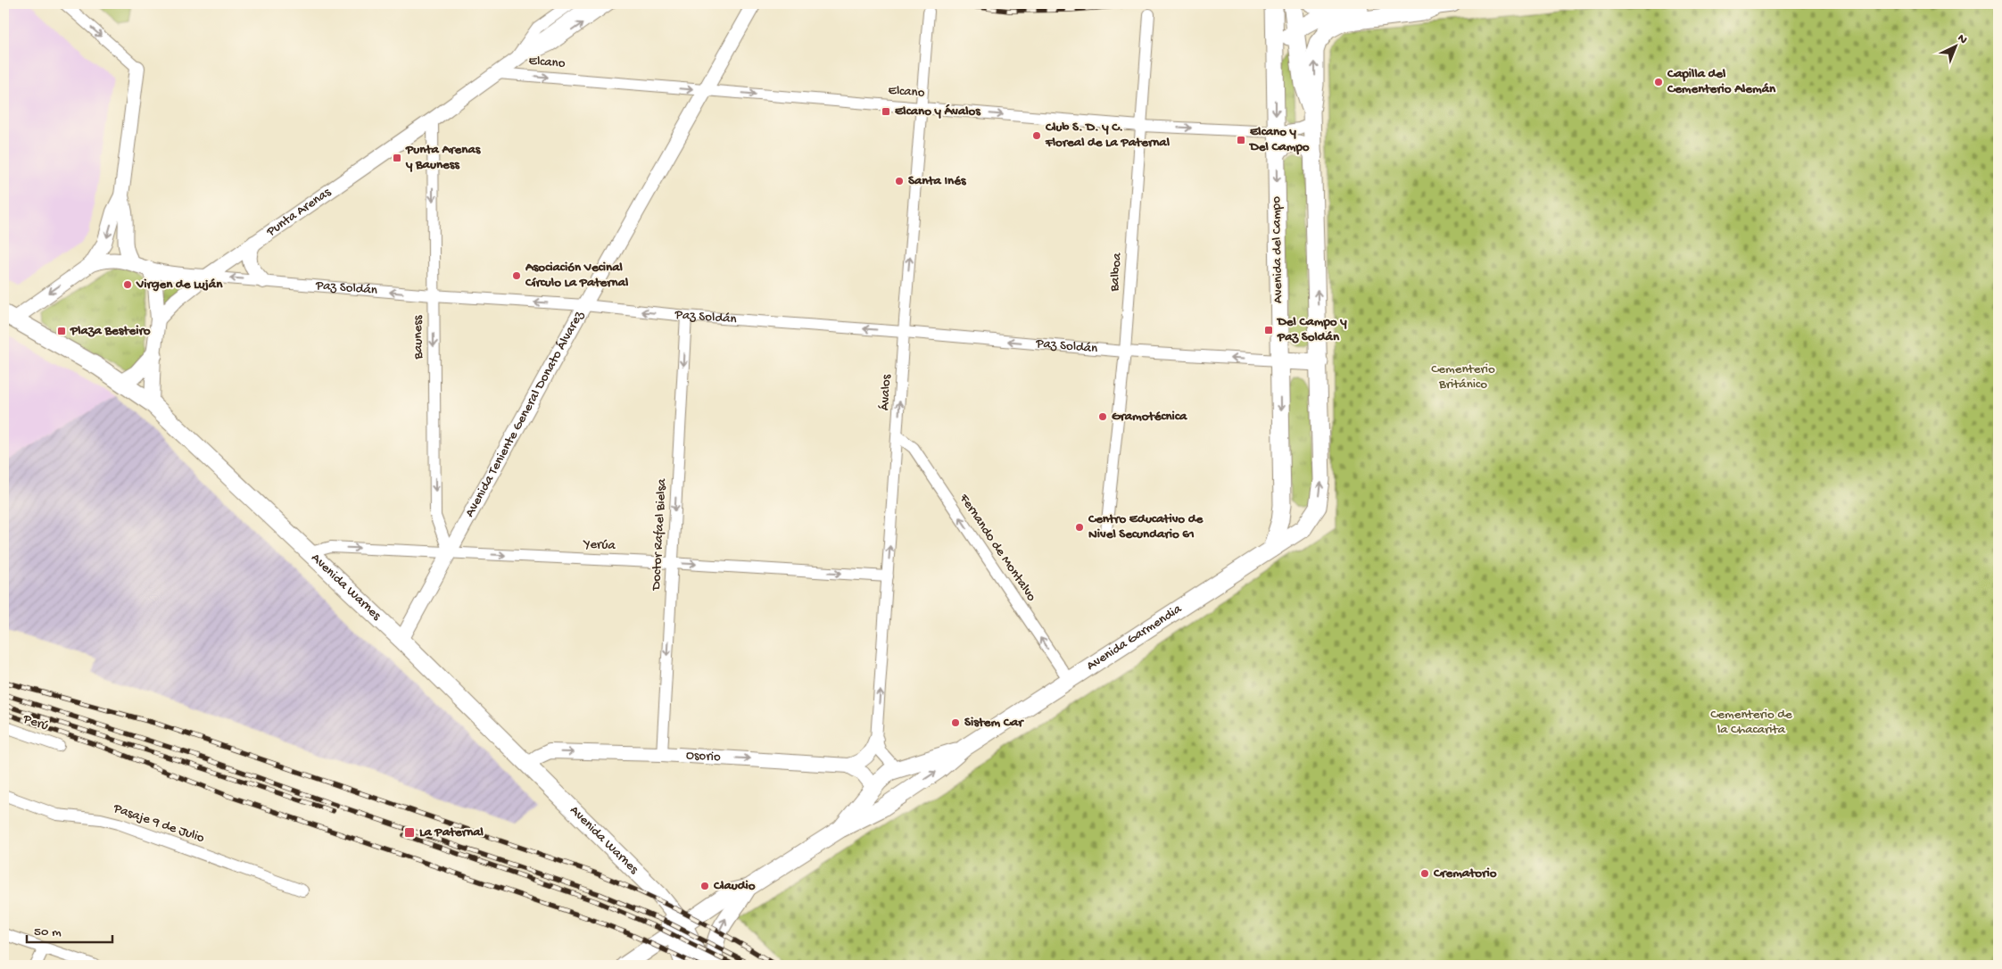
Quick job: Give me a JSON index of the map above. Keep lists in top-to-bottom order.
{
  "streets": {
    "main road": ["Avenida del Campo", "Avenida Warnes", "Avenida Garmendia"],
    "street": [
      "Elcano",
      "Punta Arenas",
      "Balboa",
      "Paz Soldán",
      "Bauness",
      "Ávalos",
      "Avenida Teniente General Donato Álvarez",
      "Doctor Rafael Bielsa",
      "Yerúa",
      "Fernando de Montalvo",
      "Perú",
      "Osorio",
      "Pasaje 9 de Julio"
    ]
  },
  "crossings": [
    ["Elcano", "Punta Arenas"],
    ["Elcano", "Avenida del Campo"],
    ["Elcano", "Balboa"],
    ["Elcano", "Ávalos"],
    ["Elcano", "Avenida Teniente General Donato Álvarez"],
    ["Punta Arenas", "Paz Soldán"],
    ["Punta Arenas", "Bauness"],
    ["Avenida del Campo", "Paz Soldán"],
    ["Avenida del Campo", "Avenida Garmendia"],
    ["Balboa", "Paz Soldán"],
    ["Paz Soldán", "Bauness"],
    ["Paz Soldán", "Ávalos"],
    ["Paz Soldán", "Avenida Teniente General Donato Álvarez"],
    ["Paz Soldán", "Doctor Rafael Bielsa"],
    ["Bauness", "Avenida Teniente General Donato Álvarez"],
    ["Bauness", "Yerúa"],
    ["Ávalos", "Yerúa"],
    ["Ávalos", "Fernando de Montalvo"],
    ["Avenida Teniente General Donato Álvarez", "Yerúa"],
    ["Avenida Teniente General Donato Álvarez", "Avenida Warnes"],
    ["Doctor Rafael Bielsa", "Yerúa"],
    ["Doctor Rafael Bielsa", "Osorio"],
    ["Yerúa", "Avenida Warnes"],
    ["Fernando de Montalvo", "Avenida Garmendia"],
    ["Avenida Warnes", "Avenida Garmendia"],
    ["Avenida Warnes", "Osorio"]
  ],
  "one_way": [
    "Elcano",
    "Paz Soldán",
    "Bauness",
    "Ávalos",
    "Doctor Rafael Bielsa",
    "Yerúa",
    "Fernando de Montalvo",
    "Osorio"
  ],
  "parks": ["Cementerio Británico", "Cementerio de la Chacarita"],
  "places": {
    "other": [
      "Capilla del Cementerio Alemán",
      "Club S. D. y C. Floreal de La Paternal",
      "Santa Inés",
      "Asociación Vecinal Círculo La Paternal",
      "Virgen de Luján",
      "Gramotécnica",
      "Centro Educativo de Nivel Secundario 61",
      "Sistem Car",
      "Crematorio",
      "Claudio"
    ],
    "transit": [
      "Elcano y Ávalos",
      "Elcano y Del Campo",
      "Punta Arenas y Bauness",
      "Del Campo y Paz Soldán",
      "Plaza Besteiro",
      "La Paternal"
    ]
  },
  "scale_bar": "50 m",
  "north": "top right"
}
